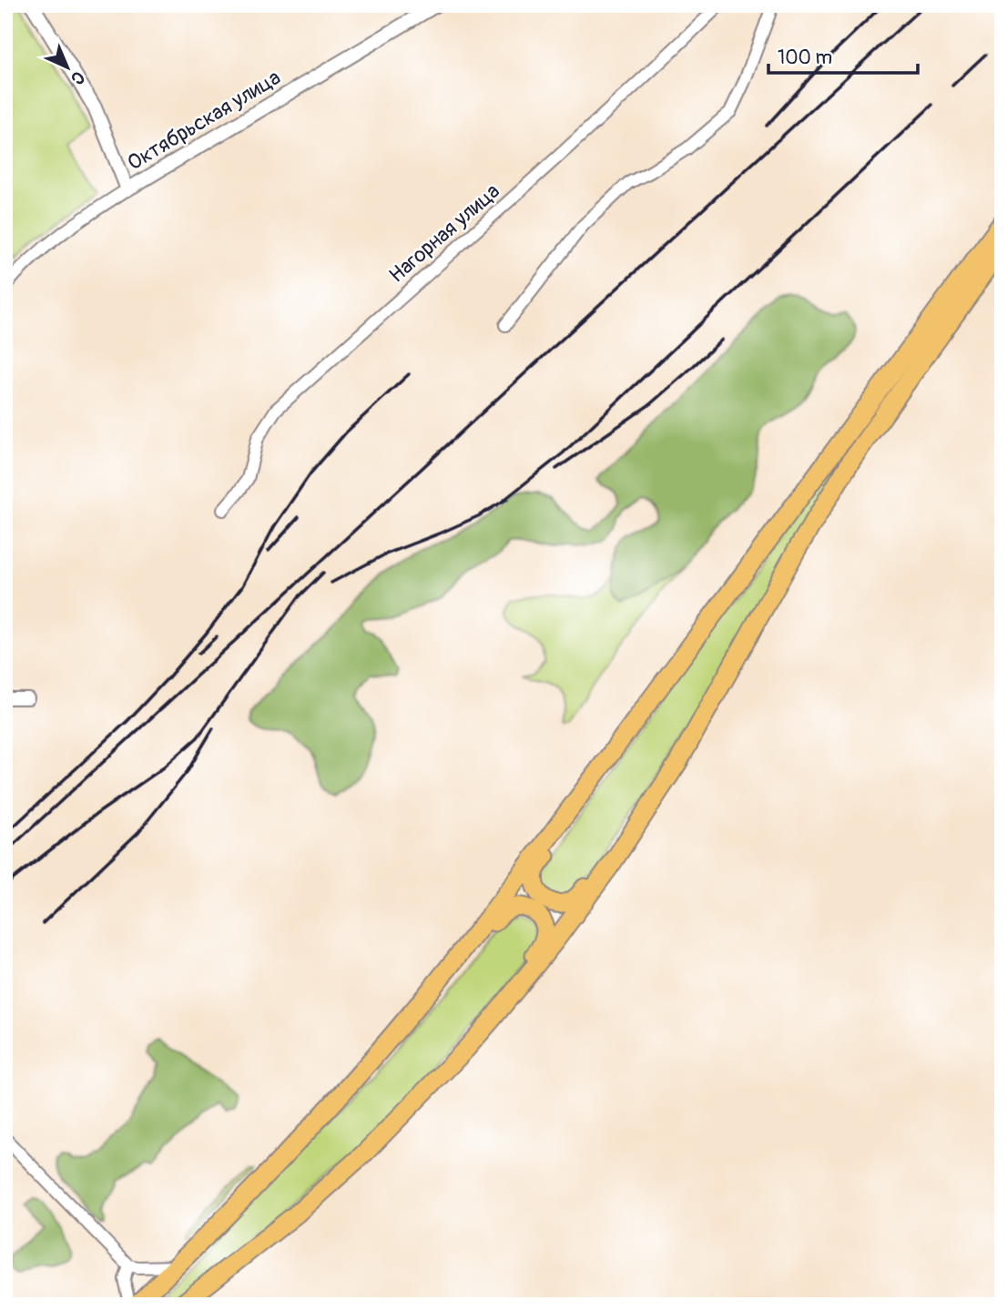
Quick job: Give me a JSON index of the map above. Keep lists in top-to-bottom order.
{
  "streets": {
    "street": ["Октябрьская улица", "Нагорная улица"]
  },
  "scale_bar": "100 m",
  "north": "bottom right"
}
